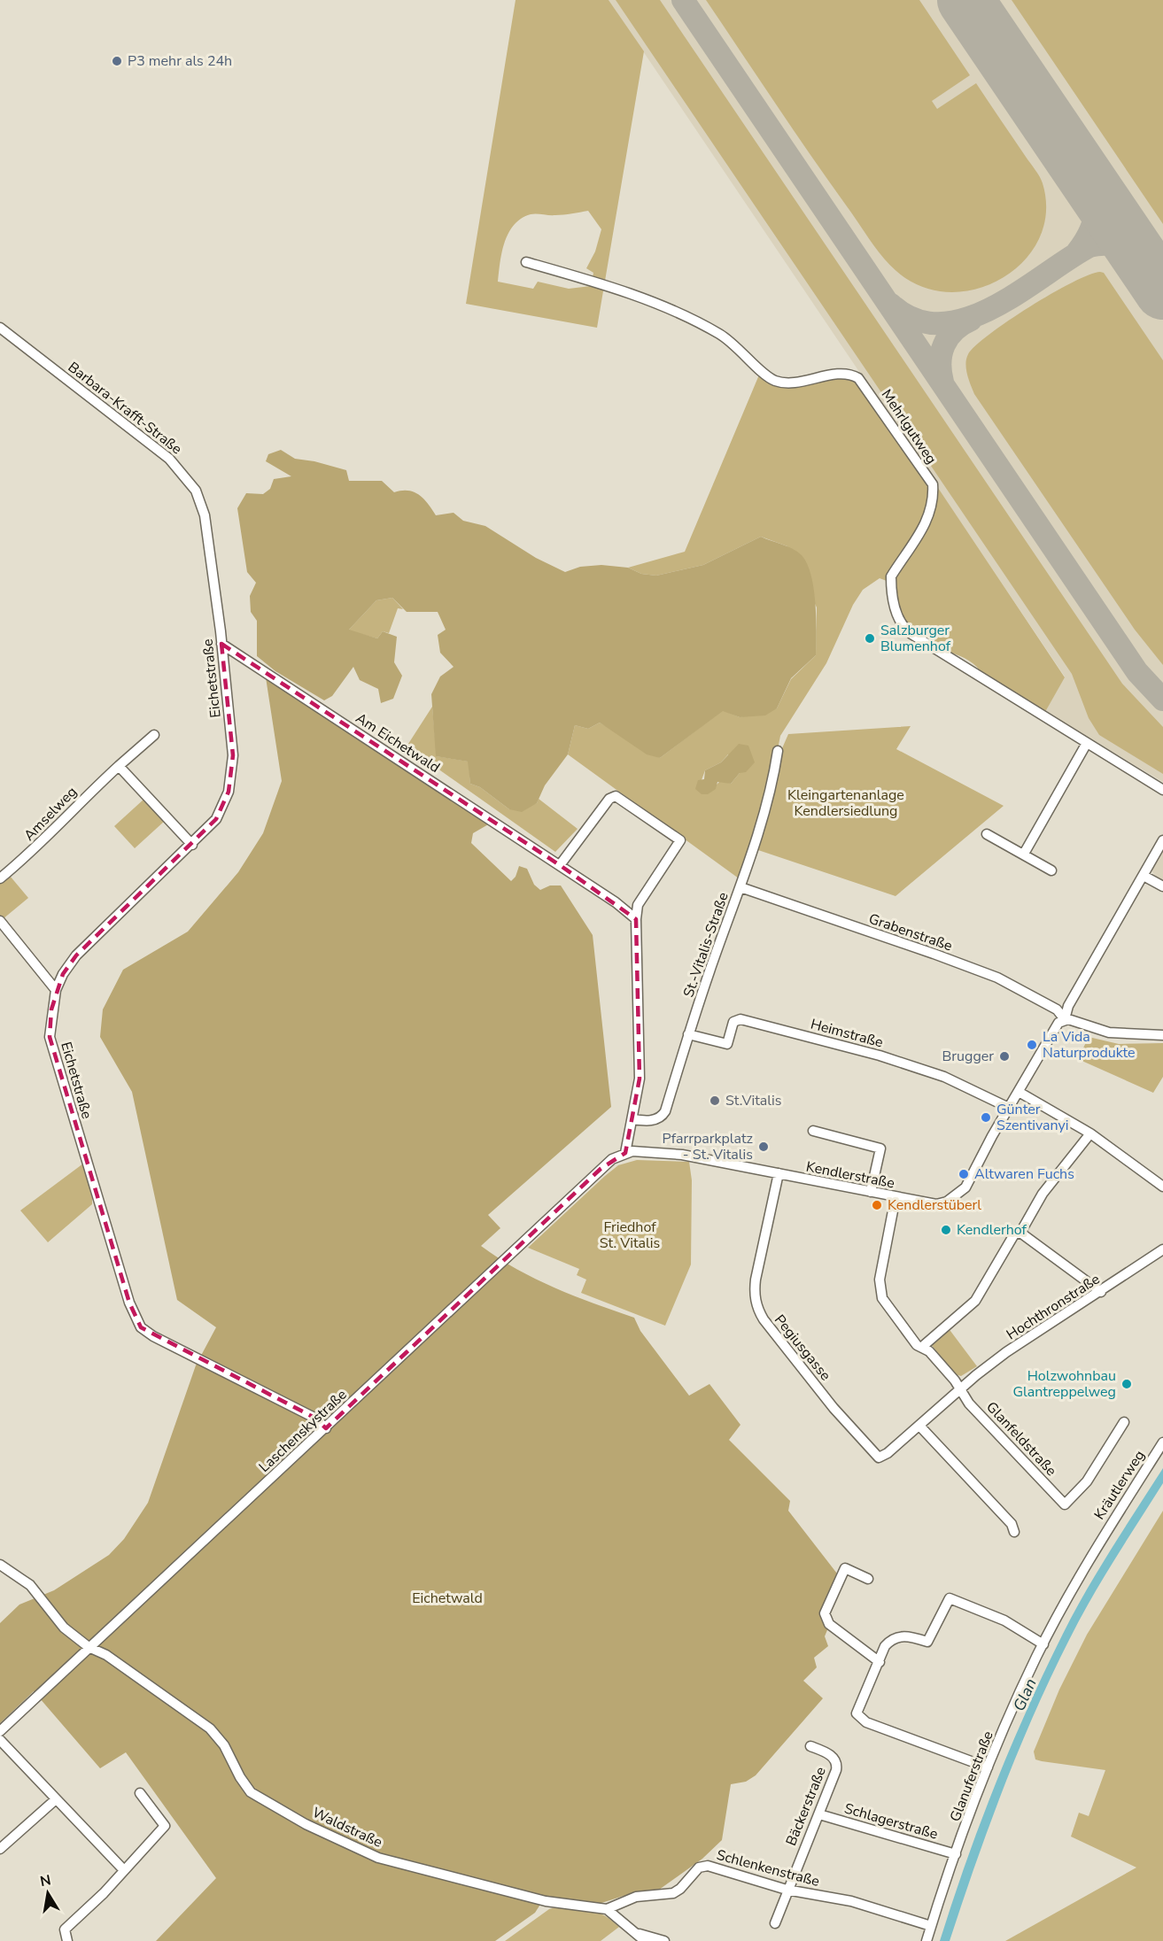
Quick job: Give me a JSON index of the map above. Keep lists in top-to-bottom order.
{
  "streets": {
    "street": [
      "Barbara-Krafft-Straße",
      "Mehrlgutweg",
      "Eichetstraße",
      "Am Eichetwald",
      "Amselweg",
      "Grabenstraße",
      "St.-Vitalis-Straße",
      "Heimstraße",
      "Kendlerstraße",
      "Hochthronstraße",
      "Pegiusgasse",
      "Laschenskystraße",
      "Glanfeldstraße",
      "Kräutlerweg",
      "Glanuferstraße",
      "Bäckerstraße",
      "Schlagerstraße",
      "Waldstraße",
      "Schlenkenstraße"
    ]
  },
  "crossings": [
    ["Barbara-Krafft-Straße", "Eichetstraße"],
    ["Eichetstraße", "Am Eichetwald"],
    ["Eichetstraße", "Laschenskystraße"],
    ["Grabenstraße", "St.-Vitalis-Straße"],
    ["Grabenstraße", "Kendlerstraße"],
    ["St.-Vitalis-Straße", "Heimstraße"],
    ["Heimstraße", "Kendlerstraße"],
    ["Kendlerstraße", "Pegiusgasse"],
    ["Kendlerstraße", "Laschenskystraße"],
    ["Kendlerstraße", "Glanfeldstraße"],
    ["Hochthronstraße", "Glanfeldstraße"],
    ["Laschenskystraße", "Waldstraße"],
    ["Kräutlerweg", "Glanuferstraße"],
    ["Glanuferstraße", "Schlagerstraße"],
    ["Glanuferstraße", "Schlenkenstraße"],
    ["Bäckerstraße", "Schlagerstraße"],
    ["Bäckerstraße", "Schlenkenstraße"],
    ["Waldstraße", "Schlenkenstraße"]
  ],
  "water": ["Glan"],
  "parks": ["Kleingartenanlage Kendlersiedlung", "Friedhof St. Vitalis", "Eichetwald"],
  "places": [
    "P3 mehr als 24h",
    "Salzburger Blumenhof",
    "La Vida Naturprodukte",
    "Brugger",
    "St.Vitalis",
    "Günter Szentivanyi",
    "Pfarrparkplatz - St. Vitalis",
    "Altwaren Fuchs",
    "Kendlerstüberl",
    "Kendlerhof",
    "Holzwohnbau Glantreppelweg"
  ],
  "north": "top"
}
